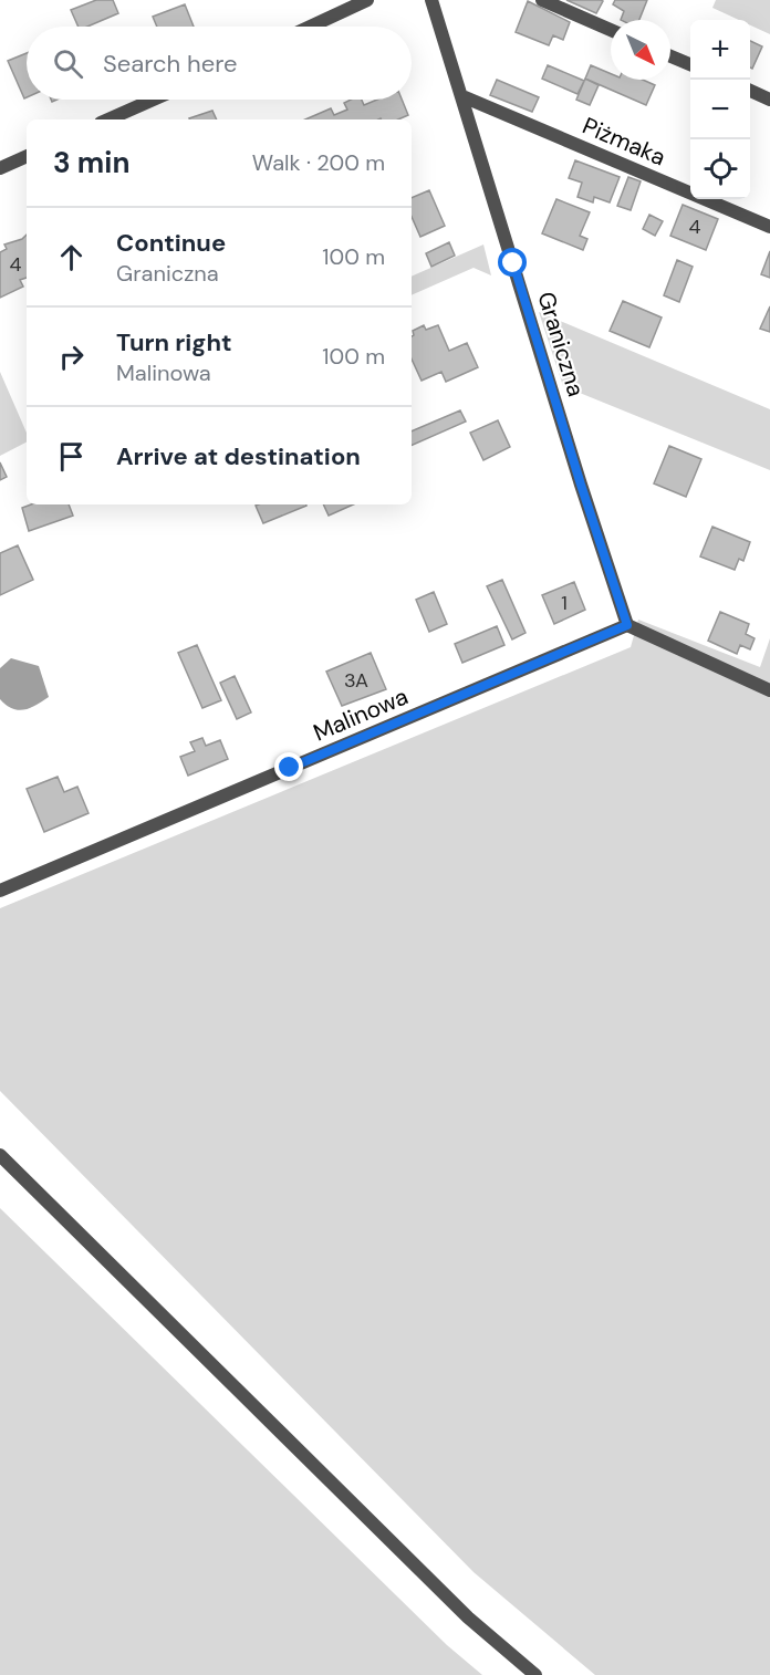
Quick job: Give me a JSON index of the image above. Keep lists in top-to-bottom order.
{
  "streets": {
    "street": ["Piżmaka", "Graniczna", "Malinowa"]
  },
  "crossings": [
    ["Piżmaka", "Graniczna"],
    ["Graniczna", "Malinowa"]
  ],
  "house_numbers": [
    "4",
    "4",
    "1",
    "3A"
  ],
  "north": "bottom right",
  "page": {
    "map_buttons": ["+", "−"],
    "search": "Search here",
    "heading": ["3 min", "Walk · 200 m"],
    "list": [
      ["Continue", "Graniczna", "100 m"],
      ["Turn right", "Malinowa", "100 m"],
      "Arrive at destination"
    ]
  }
}
